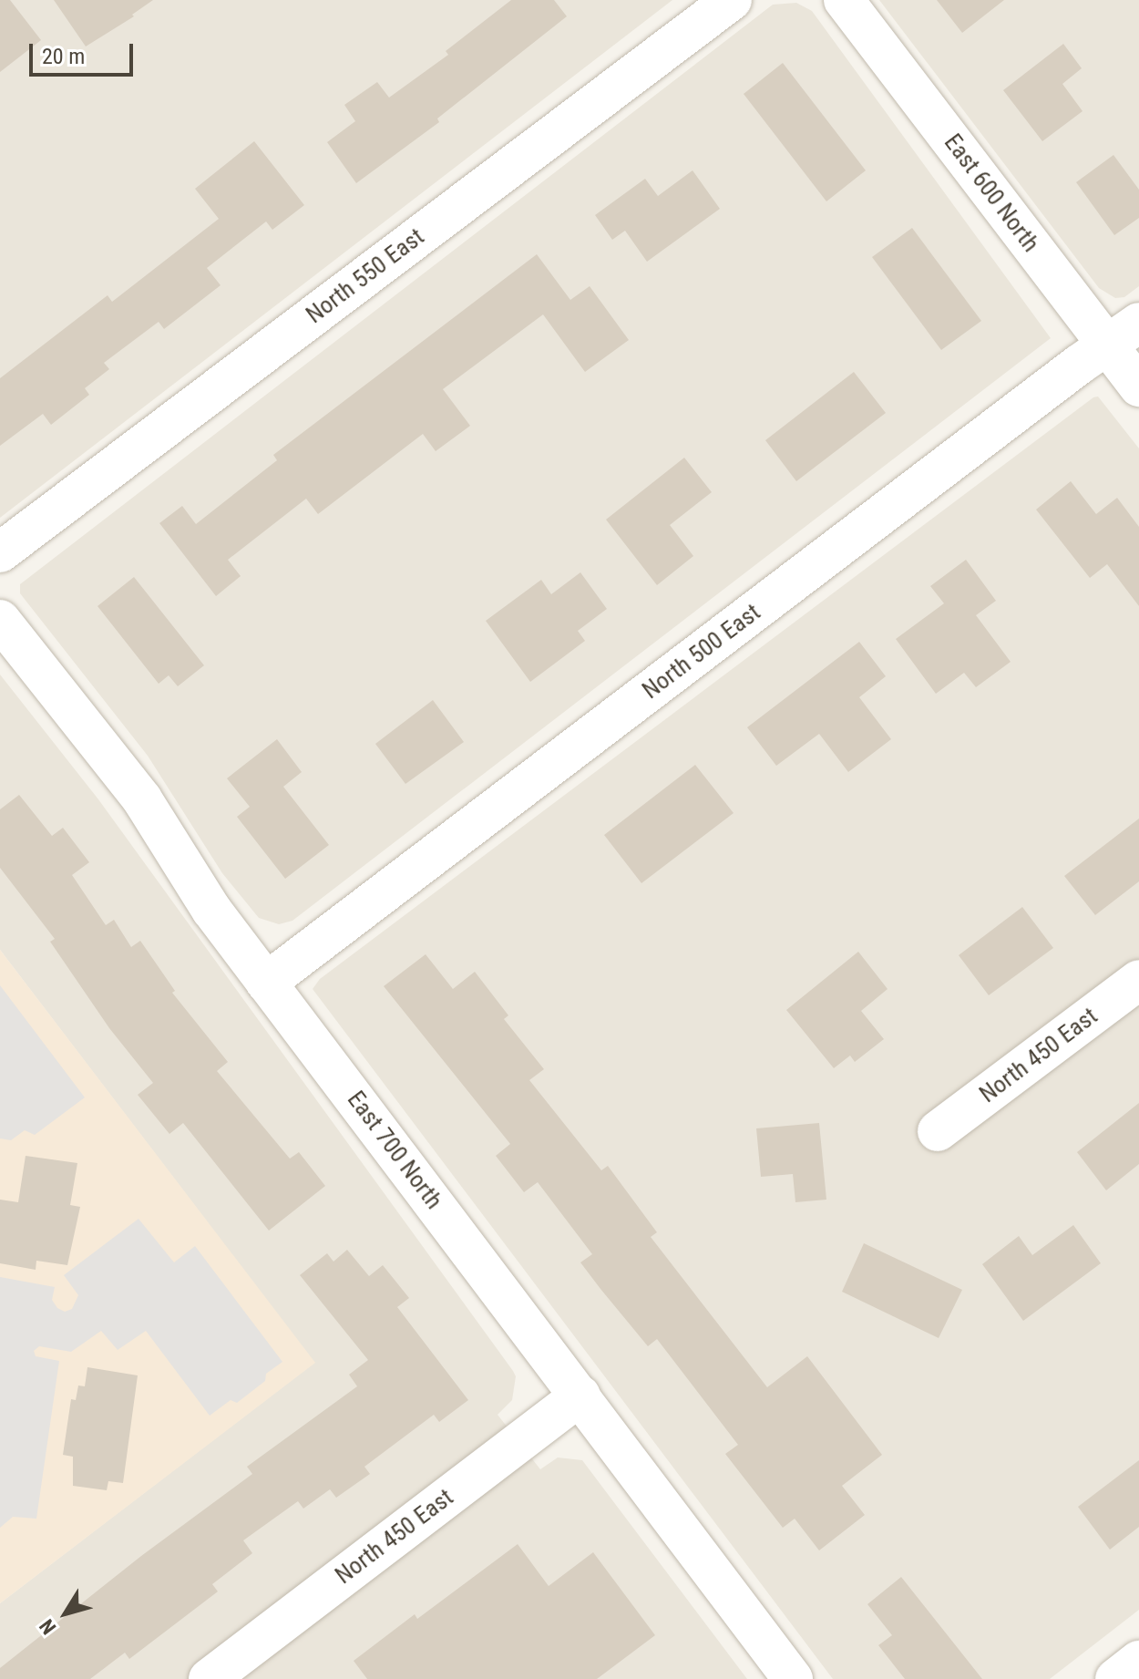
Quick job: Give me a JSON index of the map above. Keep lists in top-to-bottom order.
{
  "streets": {
    "street": [
      "East 600 North",
      "North 550 East",
      "North 500 East",
      "North 450 East",
      "East 700 North"
    ]
  },
  "crossings": [
    ["East 600 North", "North 500 East"],
    ["North 500 East", "East 700 North"],
    ["North 450 East", "East 700 North"]
  ],
  "scale_bar": "20 m",
  "north": "bottom left"
}
